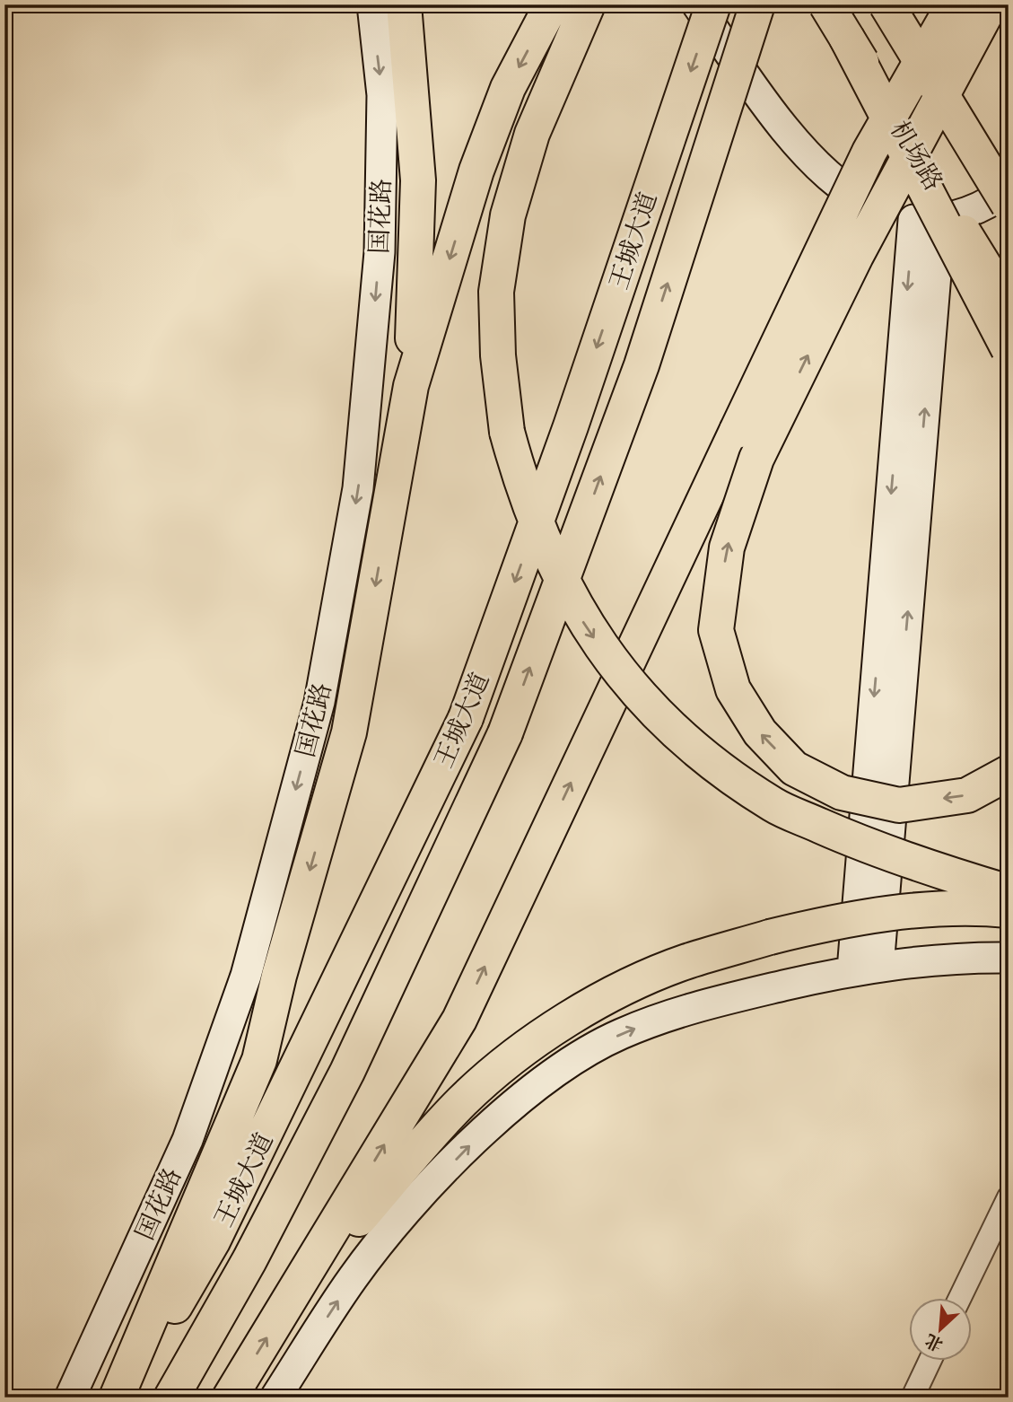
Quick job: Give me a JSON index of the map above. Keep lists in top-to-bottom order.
{
  "streets": {
    "main road": ["机场路", "国花路", "王城大道"]
  },
  "north": "bottom left"
}
